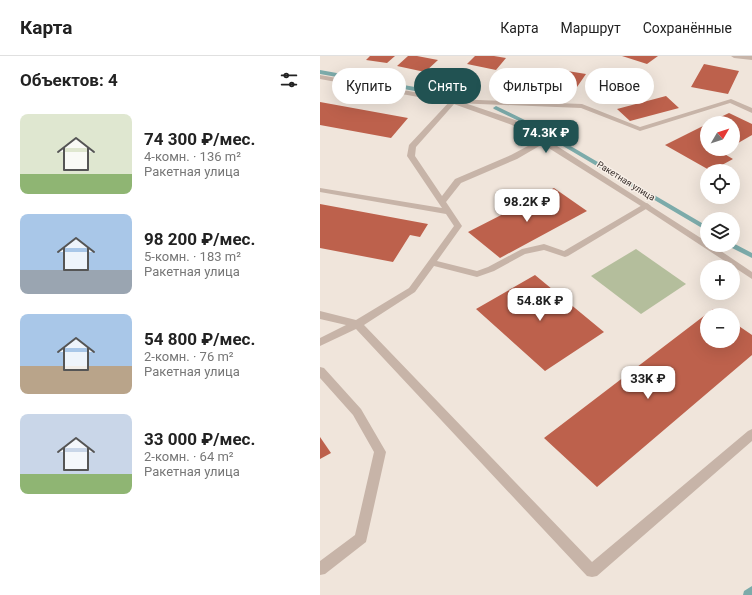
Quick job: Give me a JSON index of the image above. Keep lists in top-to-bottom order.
{
  "streets": {
    "street": ["Ракетная улица"]
  },
  "north": "top right",
  "page": {
    "header": "Карта",
    "nav": ["Карта", "Маршрут", "Сохранённые"],
    "heading": "Объектов: 4",
    "chip": [
      "Купить",
      "Снять",
      "Фильтры",
      "Новое"
    ],
    "list": [
      {
        "name": "74 300 ₽/мес.",
        "note": "4-комн. · 136 m² · Ракетная улица"
      },
      {
        "name": "98 200 ₽/мес.",
        "note": "5-комн. · 183 m² · Ракетная улица"
      },
      {
        "name": "54 800 ₽/мес.",
        "note": "2-комн. · 76 m² · Ракетная улица"
      },
      {
        "name": "33 000 ₽/мес.",
        "note": "2-комн. · 64 m² · Ракетная улица"
      }
    ],
    "map_buttons": ["+", "−"],
    "price": [
      "74.3K ₽",
      "98.2K ₽",
      "54.8K ₽",
      "33K ₽"
    ]
  }
}
